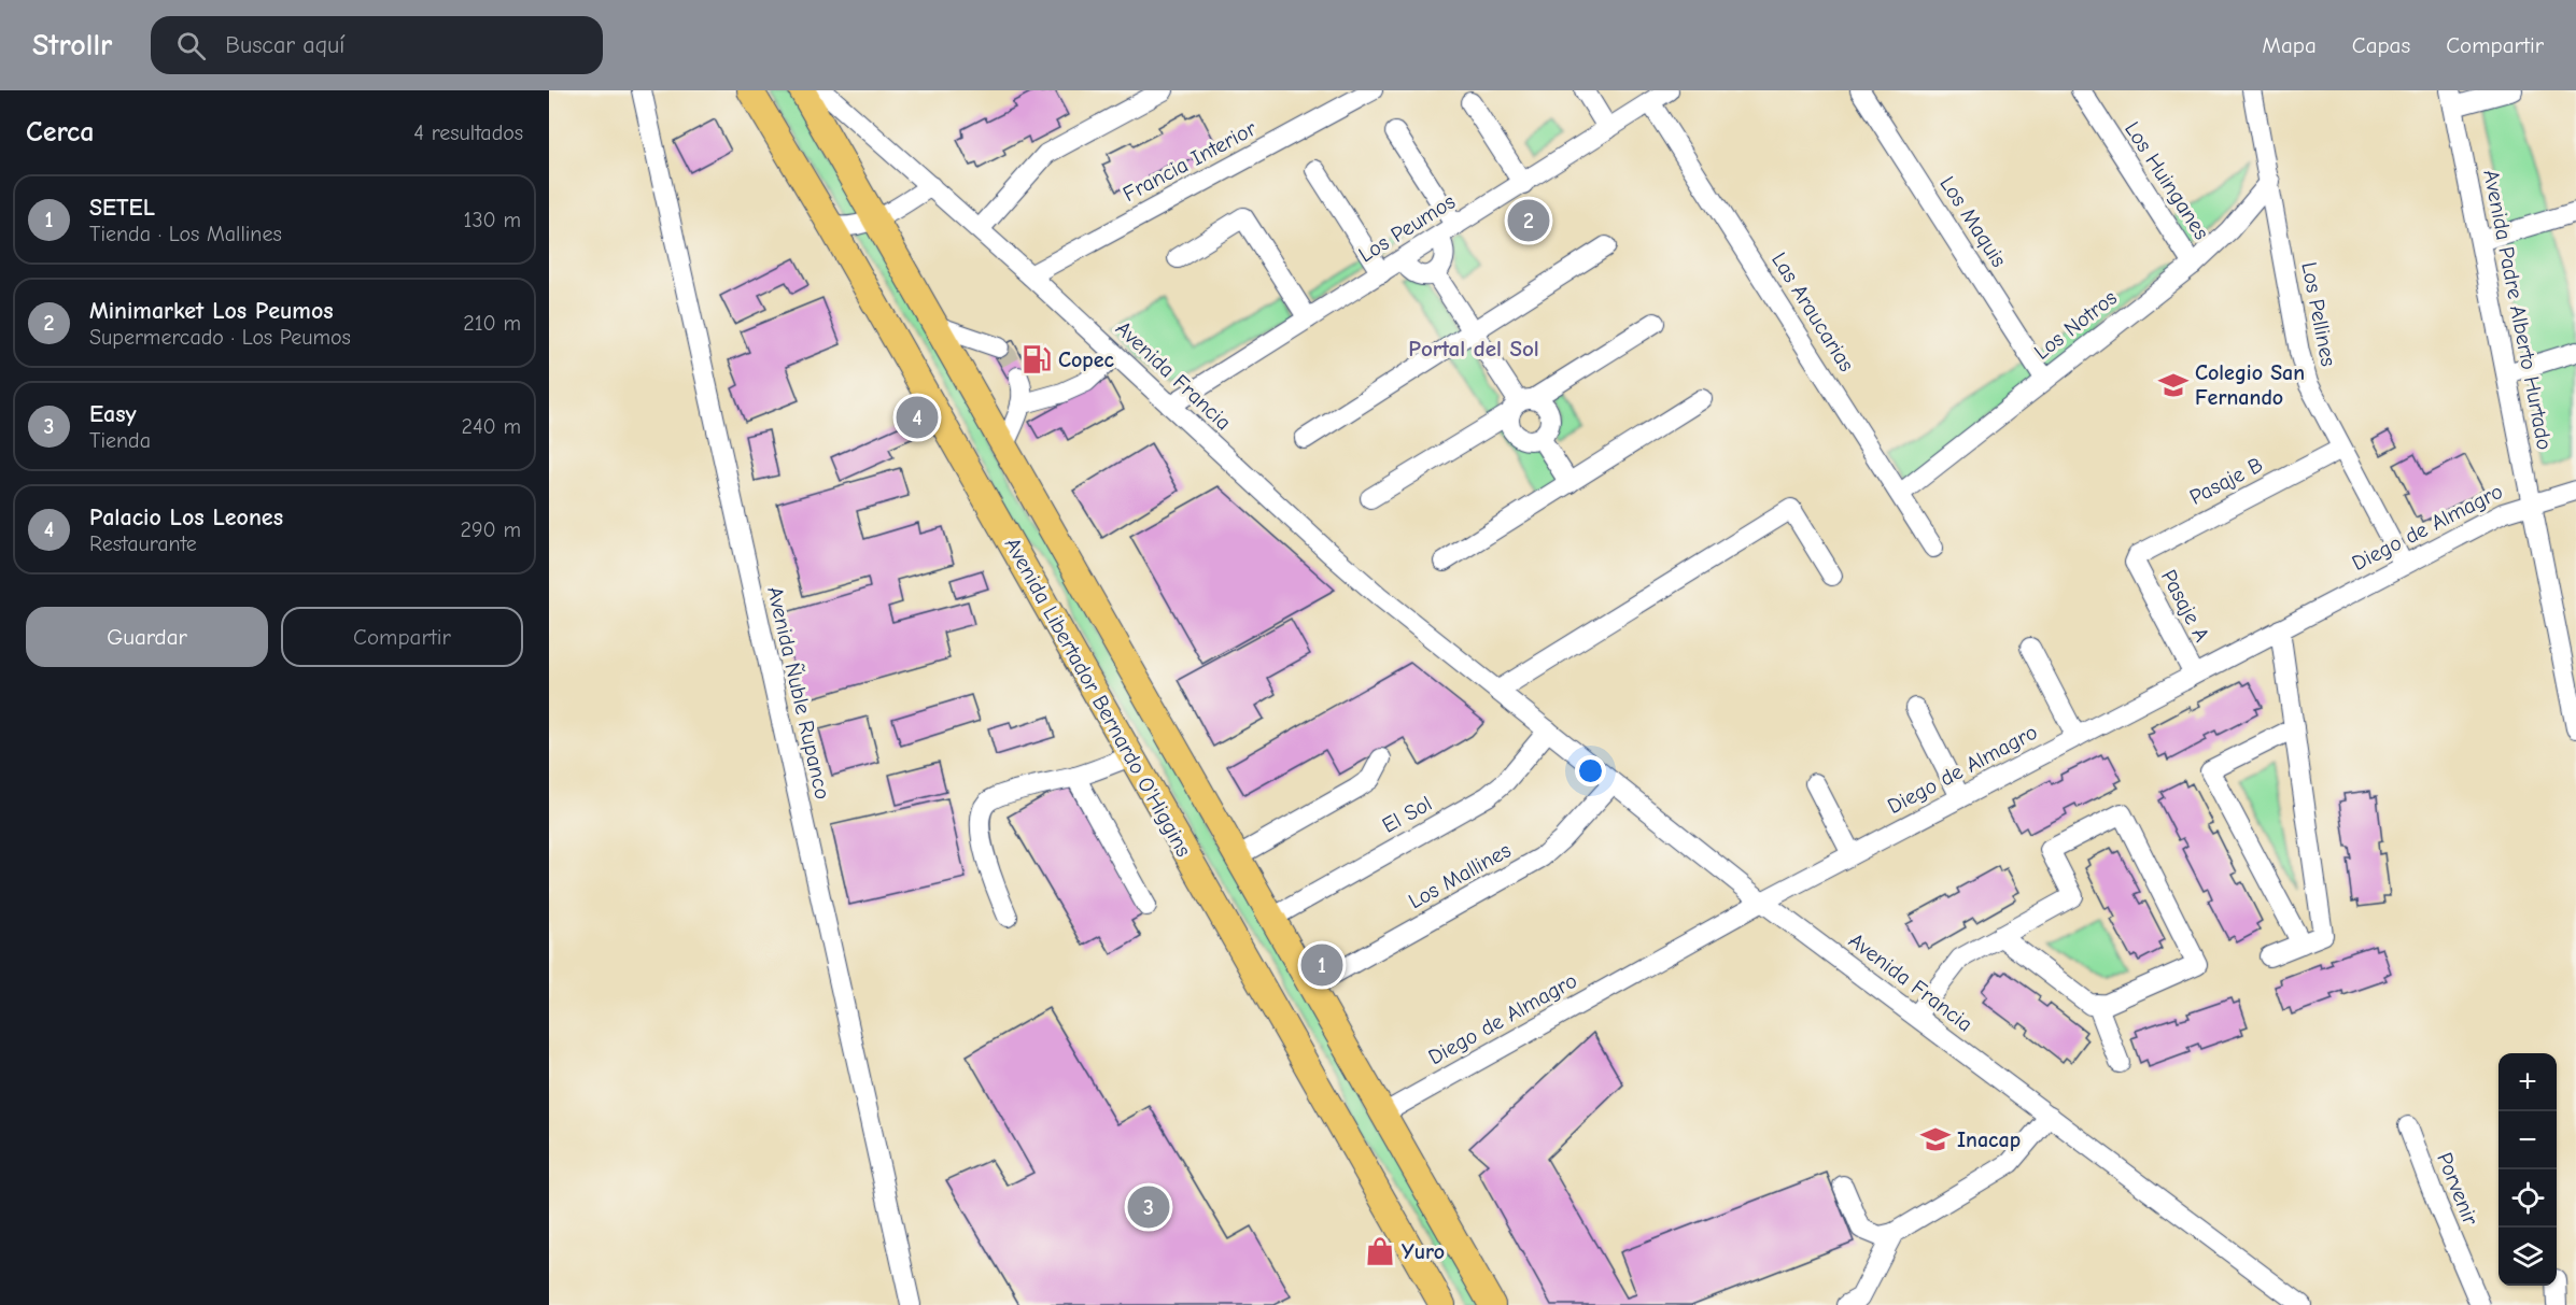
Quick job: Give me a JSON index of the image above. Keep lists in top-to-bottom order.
{
  "streets": {
    "main road": ["Avenida Libertador Bernardo O'Higgins"],
    "street": [
      "Francia Interior",
      "Los Huinganes",
      "Los Maquis",
      "Los Peumos",
      "Avenida Padre Alberto Hurtado",
      "Las Araucarias",
      "Los Pellines",
      "Los Notros",
      "Avenida Francia",
      "Pasaje B",
      "Diego de Almagro",
      "Pasaje A",
      "Avenida Ñuble Rupanco",
      "El Sol",
      "Los Mallines",
      "Porvenir"
    ]
  },
  "crossings": [
    ["Francia Interior", "Avenida Francia"],
    ["Los Huinganes", "Los Notros"],
    ["Los Maquis", "Los Notros"],
    ["Los Peumos", "Las Araucarias"],
    ["Los Peumos", "Avenida Francia"],
    ["Avenida Padre Alberto Hurtado", "Diego de Almagro"],
    ["Las Araucarias", "Los Notros"],
    ["Los Pellines", "Los Notros"],
    ["Los Pellines", "Pasaje B"],
    ["Los Pellines", "Diego de Almagro"],
    ["Avenida Francia", "Diego de Almagro"],
    ["Avenida Francia", "El Sol"],
    ["Avenida Francia", "Los Mallines"],
    ["Pasaje B", "Pasaje A"],
    ["Diego de Almagro", "Pasaje A"],
    ["Diego de Almagro", "Avenida Libertador Bernardo O'Higgins"],
    ["Avenida Libertador Bernardo O'Higgins", "El Sol"],
    ["Avenida Libertador Bernardo O'Higgins", "Los Mallines"]
  ],
  "districts": ["Portal del Sol"],
  "places": {
    "fuel station": ["Copec"],
    "school or university": ["Colegio San Fernando", "Inacap"],
    "shop": ["Yuro"]
  },
  "page": {
    "header": "Strollr",
    "search": "Buscar aquí",
    "nav": ["Mapa", "Capas", "Compartir"],
    "heading": ["Cerca", "4 resultados"],
    "list": [
      {
        "mark": "1",
        "name": "SETEL",
        "note": "Tienda · Los Mallines",
        "value": "130 m"
      },
      {
        "mark": "2",
        "name": "Minimarket Los Peumos",
        "note": "Supermercado · Los Peumos",
        "value": "210 m"
      },
      {
        "mark": "3",
        "name": "Easy",
        "note": "Tienda",
        "value": "240 m"
      },
      {
        "mark": "4",
        "name": "Palacio Los Leones",
        "note": "Restaurante",
        "value": "290 m"
      }
    ],
    "pins": [
      "2",
      "4",
      "1",
      "3"
    ],
    "buttons": ["Guardar", "Compartir"],
    "map_buttons": ["+", "−"]
  }
}
